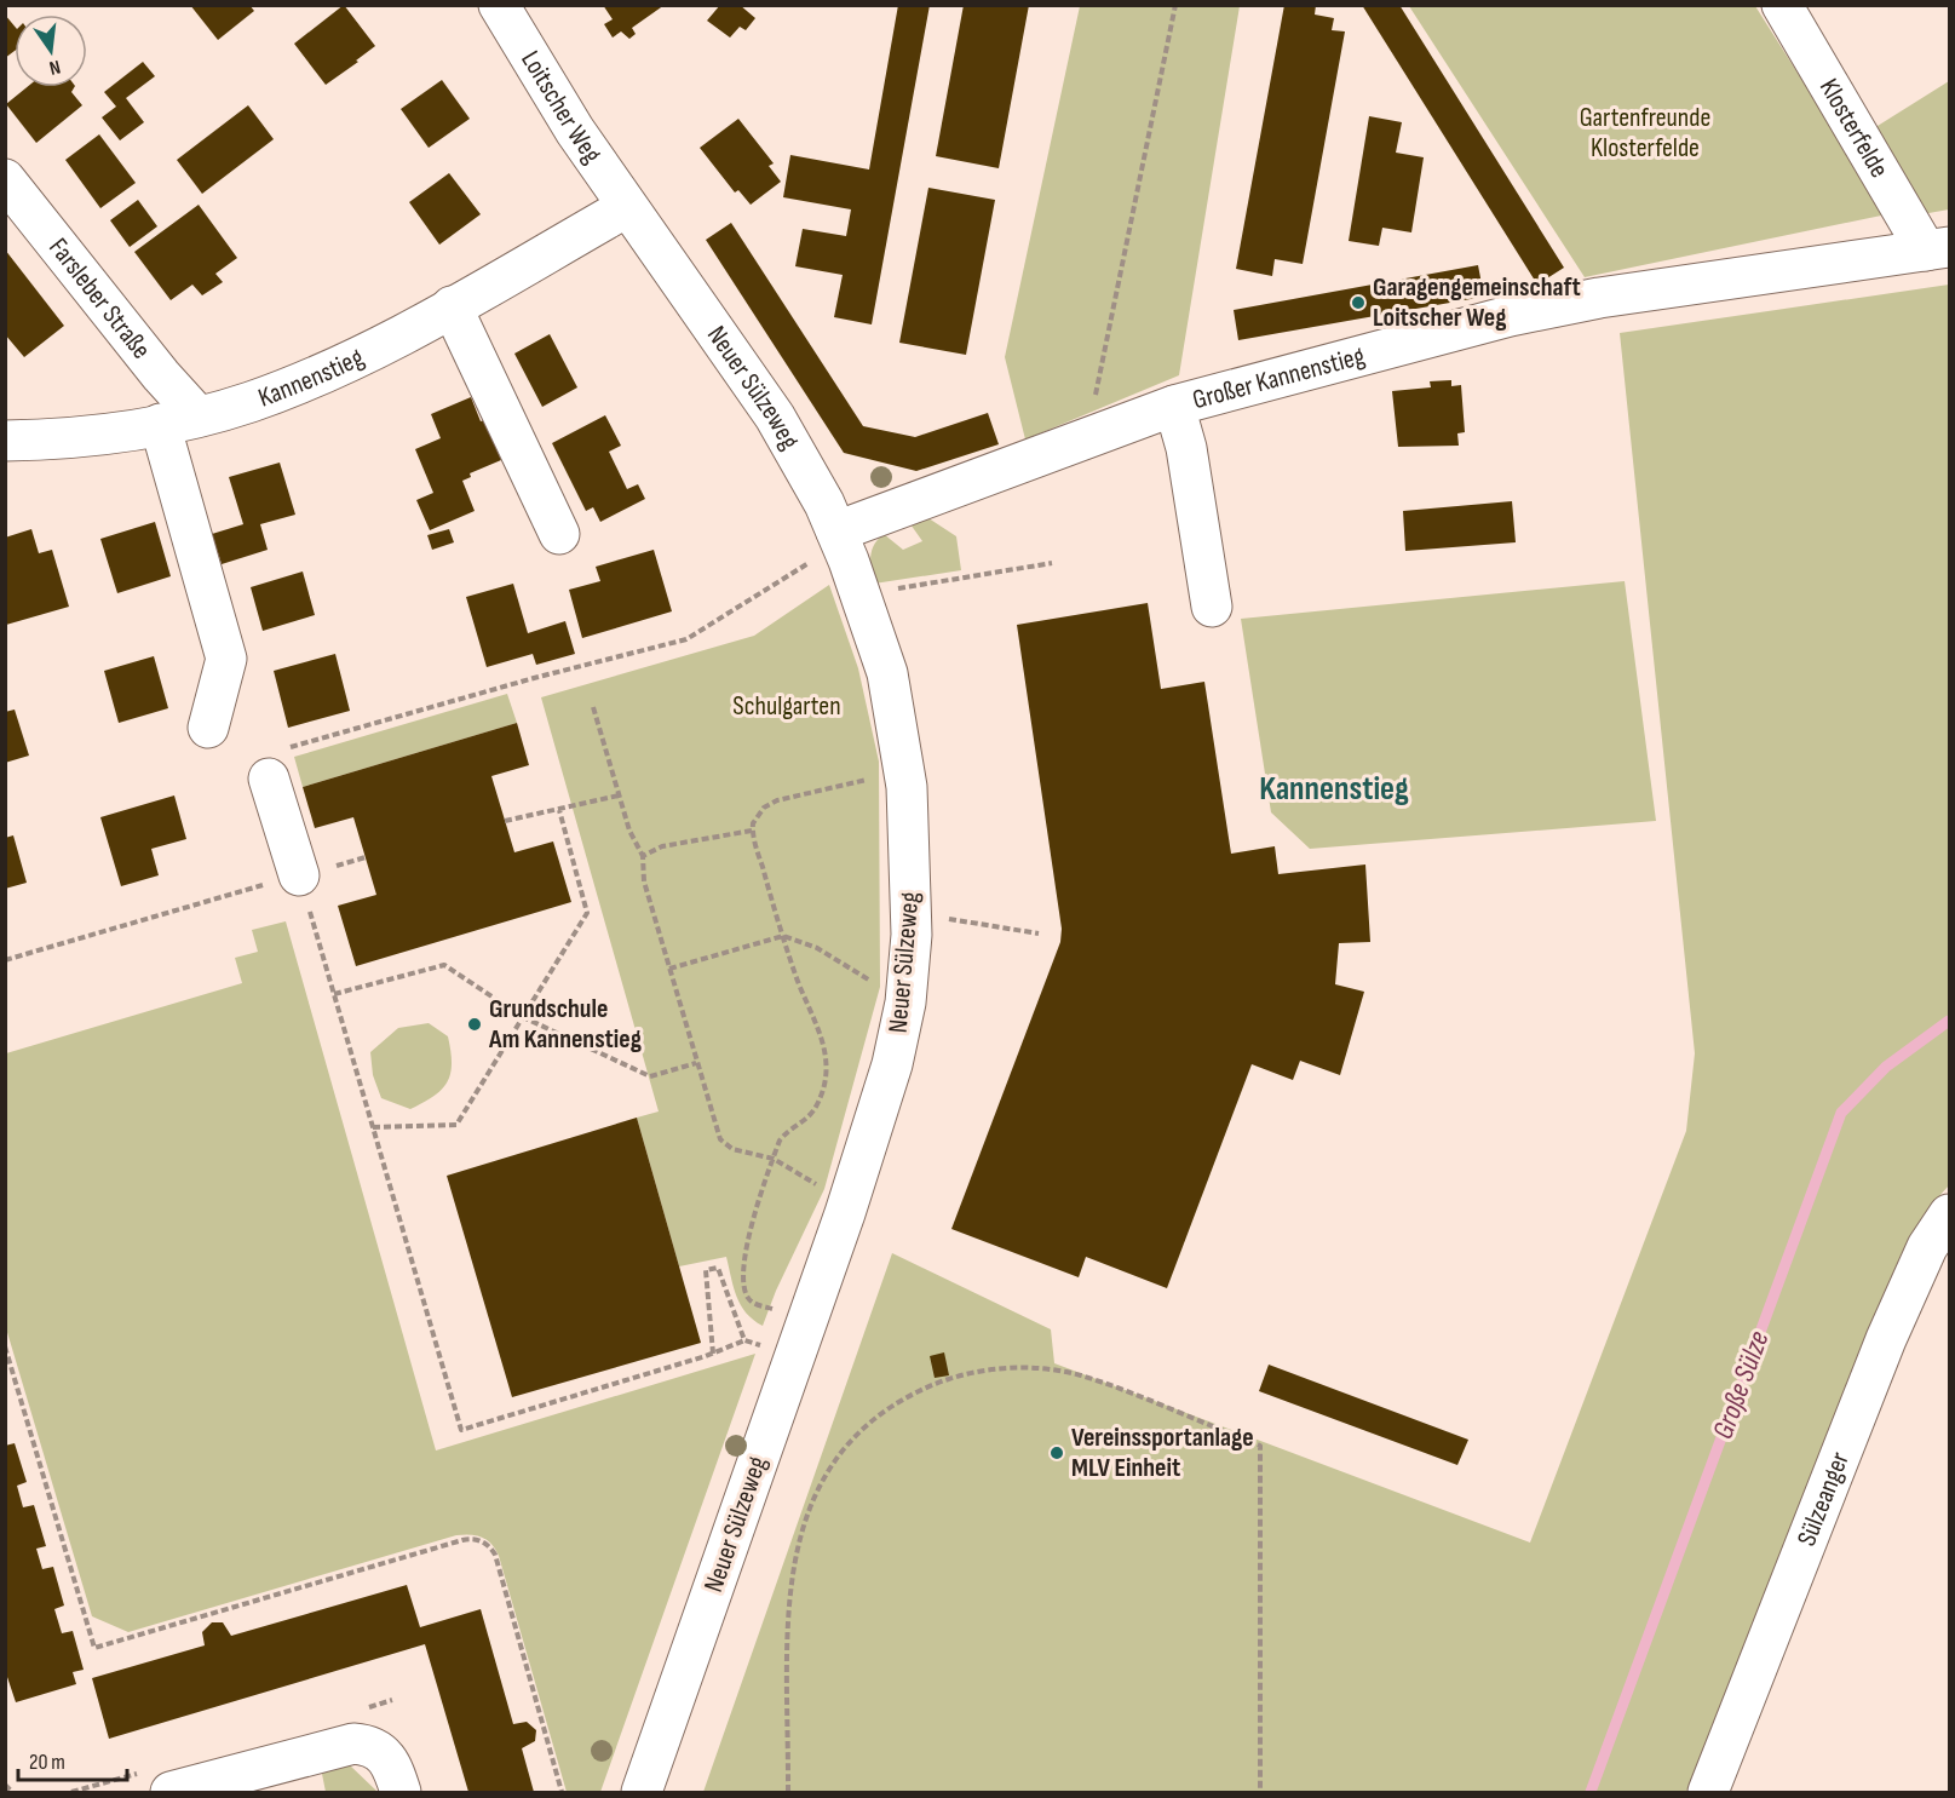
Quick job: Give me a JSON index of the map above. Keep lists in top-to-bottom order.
{
  "streets": {
    "street": [
      "Loitscher Weg",
      "Klosterfelde",
      "Farsleber Straße",
      "Kannenstieg",
      "Großer Kannenstieg",
      "Neuer Sülzeweg",
      "Sülzeanger"
    ]
  },
  "crossings": [
    ["Loitscher Weg", "Kannenstieg"],
    ["Loitscher Weg", "Neuer Sülzeweg"],
    ["Klosterfelde", "Großer Kannenstieg"],
    ["Farsleber Straße", "Kannenstieg"],
    ["Kannenstieg", "Neuer Sülzeweg"],
    ["Großer Kannenstieg", "Neuer Sülzeweg"]
  ],
  "districts": ["Kannenstieg"],
  "water": ["Große Sülze"],
  "parks": ["Gartenfreunde Klosterfelde", "Schulgarten"],
  "places": ["Garagengemeinschaft Loitscher Weg", "Grundschule Am Kannenstieg", "Vereinssportanlage MLV Einheit"],
  "scale_bar": "20 m",
  "north": "bottom"
}
